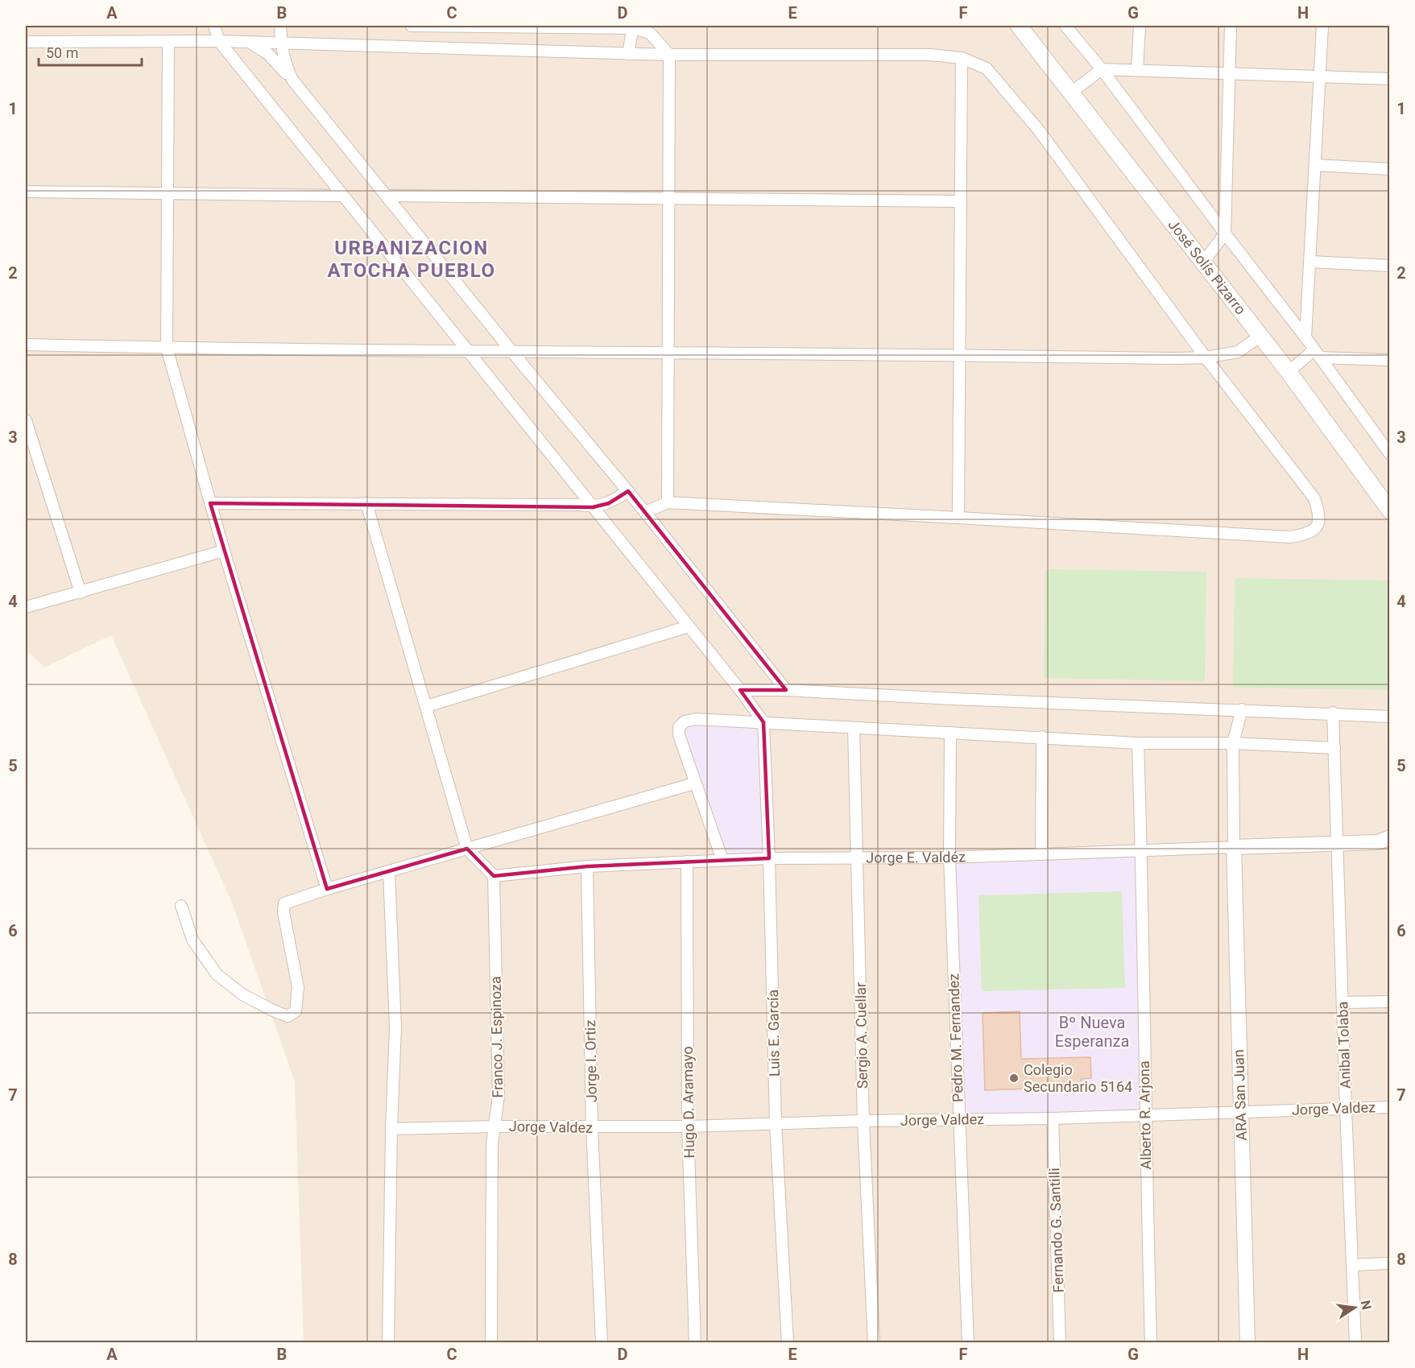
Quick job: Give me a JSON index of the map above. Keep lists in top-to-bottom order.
{
  "streets": {
    "main road": ["José Solís Pizarro"],
    "street": [
      "Jorge E. Valdéz",
      "Luis E. García",
      "Sergio A. Cuellar",
      "Franco J. Espinoza",
      "Pedro M. Fernandez",
      "Anibal Tolaba",
      "Jorge I. Ortiz",
      "ARA San Juan",
      "Hugo D. Aramayo",
      "Jorge Valdez",
      "Alberto R. Arjona",
      "Fernando G. Santilli"
    ]
  },
  "crossings": [
    ["Jorge E. Valdéz", "Luis E. García"],
    ["Jorge E. Valdéz", "Sergio A. Cuellar"],
    ["Jorge E. Valdéz", "Franco J. Espinoza"],
    ["Jorge E. Valdéz", "Pedro M. Fernandez"],
    ["Jorge E. Valdéz", "Anibal Tolaba"],
    ["Jorge E. Valdéz", "Jorge I. Ortiz"],
    ["Jorge E. Valdéz", "ARA San Juan"],
    ["Jorge E. Valdéz", "Hugo D. Aramayo"],
    ["Jorge E. Valdéz", "Alberto R. Arjona"],
    ["Luis E. García", "Jorge Valdez"],
    ["Sergio A. Cuellar", "Jorge Valdez"],
    ["Franco J. Espinoza", "Jorge Valdez"],
    ["Pedro M. Fernandez", "Jorge Valdez"],
    ["Anibal Tolaba", "Jorge Valdez"],
    ["Jorge I. Ortiz", "Jorge Valdez"],
    ["ARA San Juan", "Jorge Valdez"],
    ["Hugo D. Aramayo", "Jorge Valdez"],
    ["Jorge Valdez", "Alberto R. Arjona"],
    ["Jorge Valdez", "Fernando G. Santilli"]
  ],
  "districts": ["URBANIZACION ATOCHA PUEBLO", "Bº Nueva Esperanza"],
  "places": ["Colegio Secundario 5164"],
  "scale_bar": "50 m",
  "north": "right",
  "grid": {
    "columns": [
      "A",
      "B",
      "C",
      "D",
      "E",
      "F",
      "G",
      "H"
    ],
    "rows": [
      "1",
      "2",
      "3",
      "4",
      "5",
      "6",
      "7",
      "8"
    ]
  }
}
